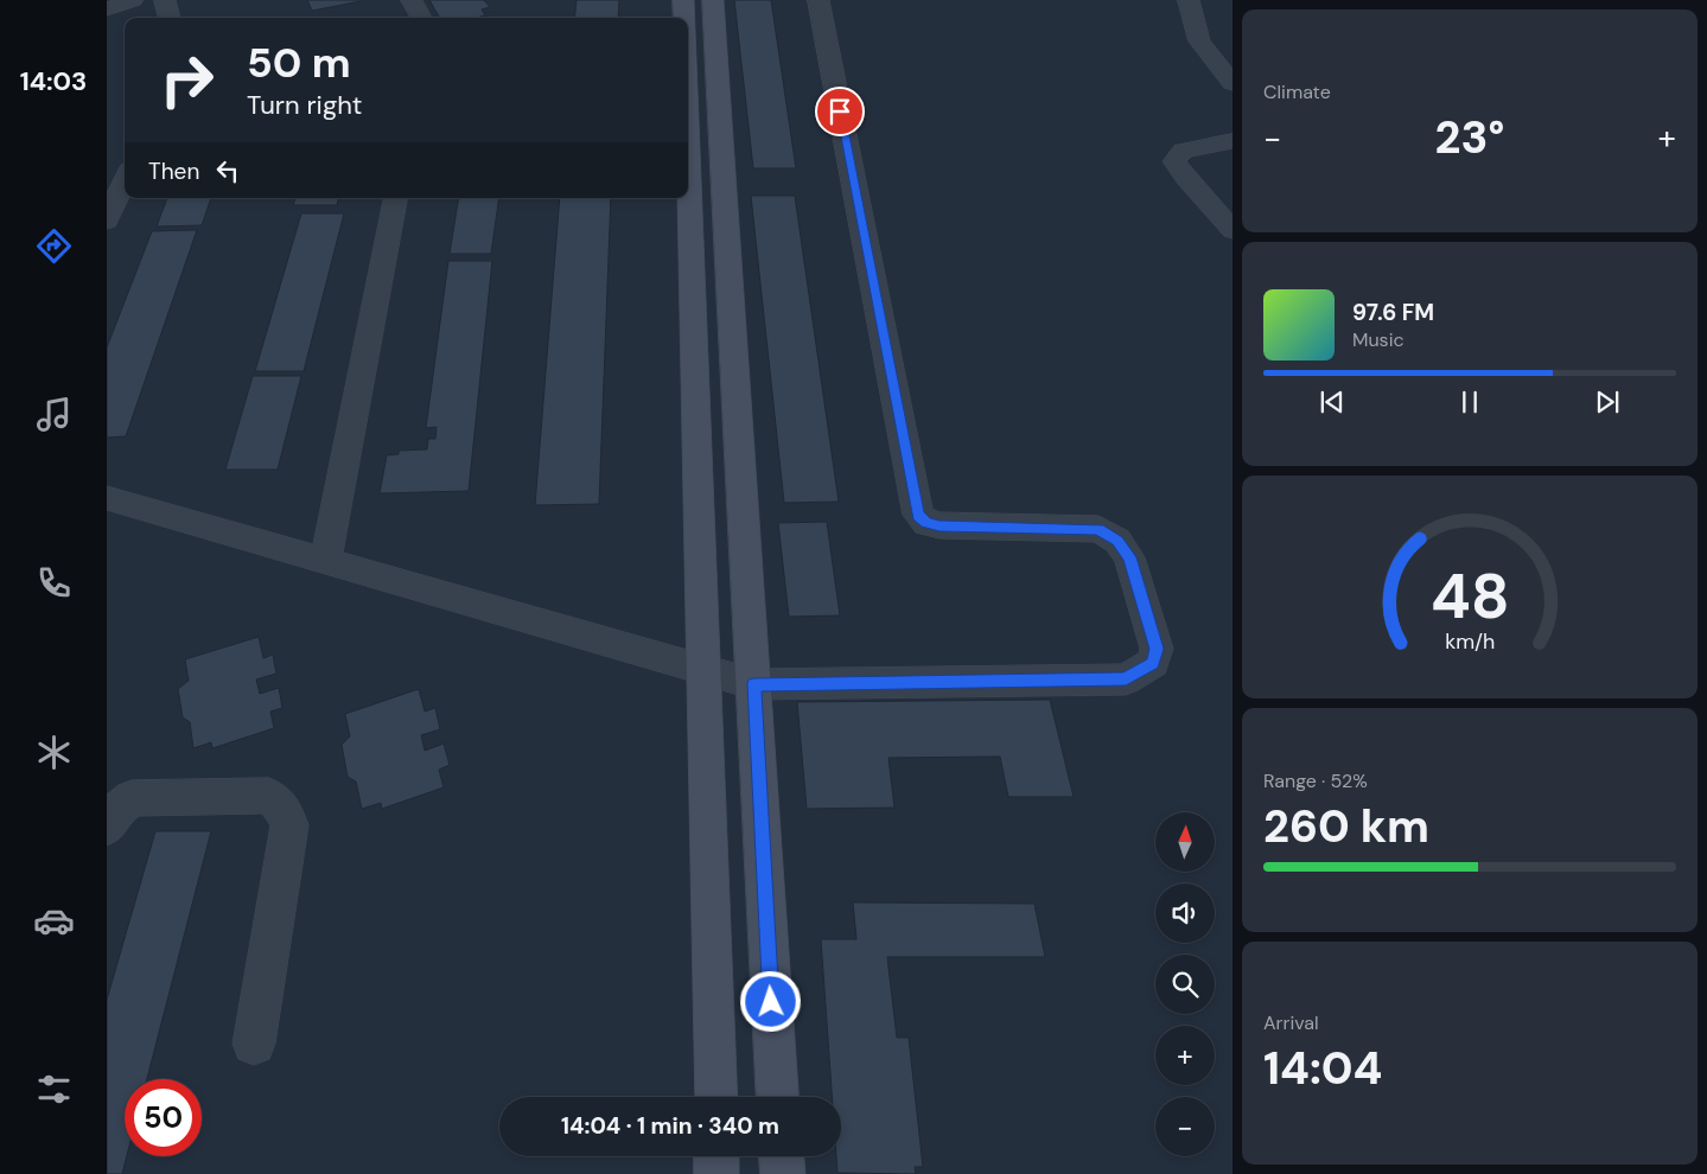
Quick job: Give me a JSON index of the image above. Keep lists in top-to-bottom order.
{
  "north": "top",
  "page": {
    "tabs": "14:03",
    "tile": [
      "Climate",
      ["Range · 52%", "260 km"],
      ["Arrival", "14:04"]
    ],
    "turn": ["50 m", "Turn right"],
    "heat": ["−", "23°", "+"],
    "then": "Then",
    "song": ["97.6 FM", "Music"],
    "map_buttons": ["+", "−"],
    "limit": "50",
    "trip": "14:04 · 1 min · 340 m",
    "gauge": ["48", "km/h"]
  }
}
